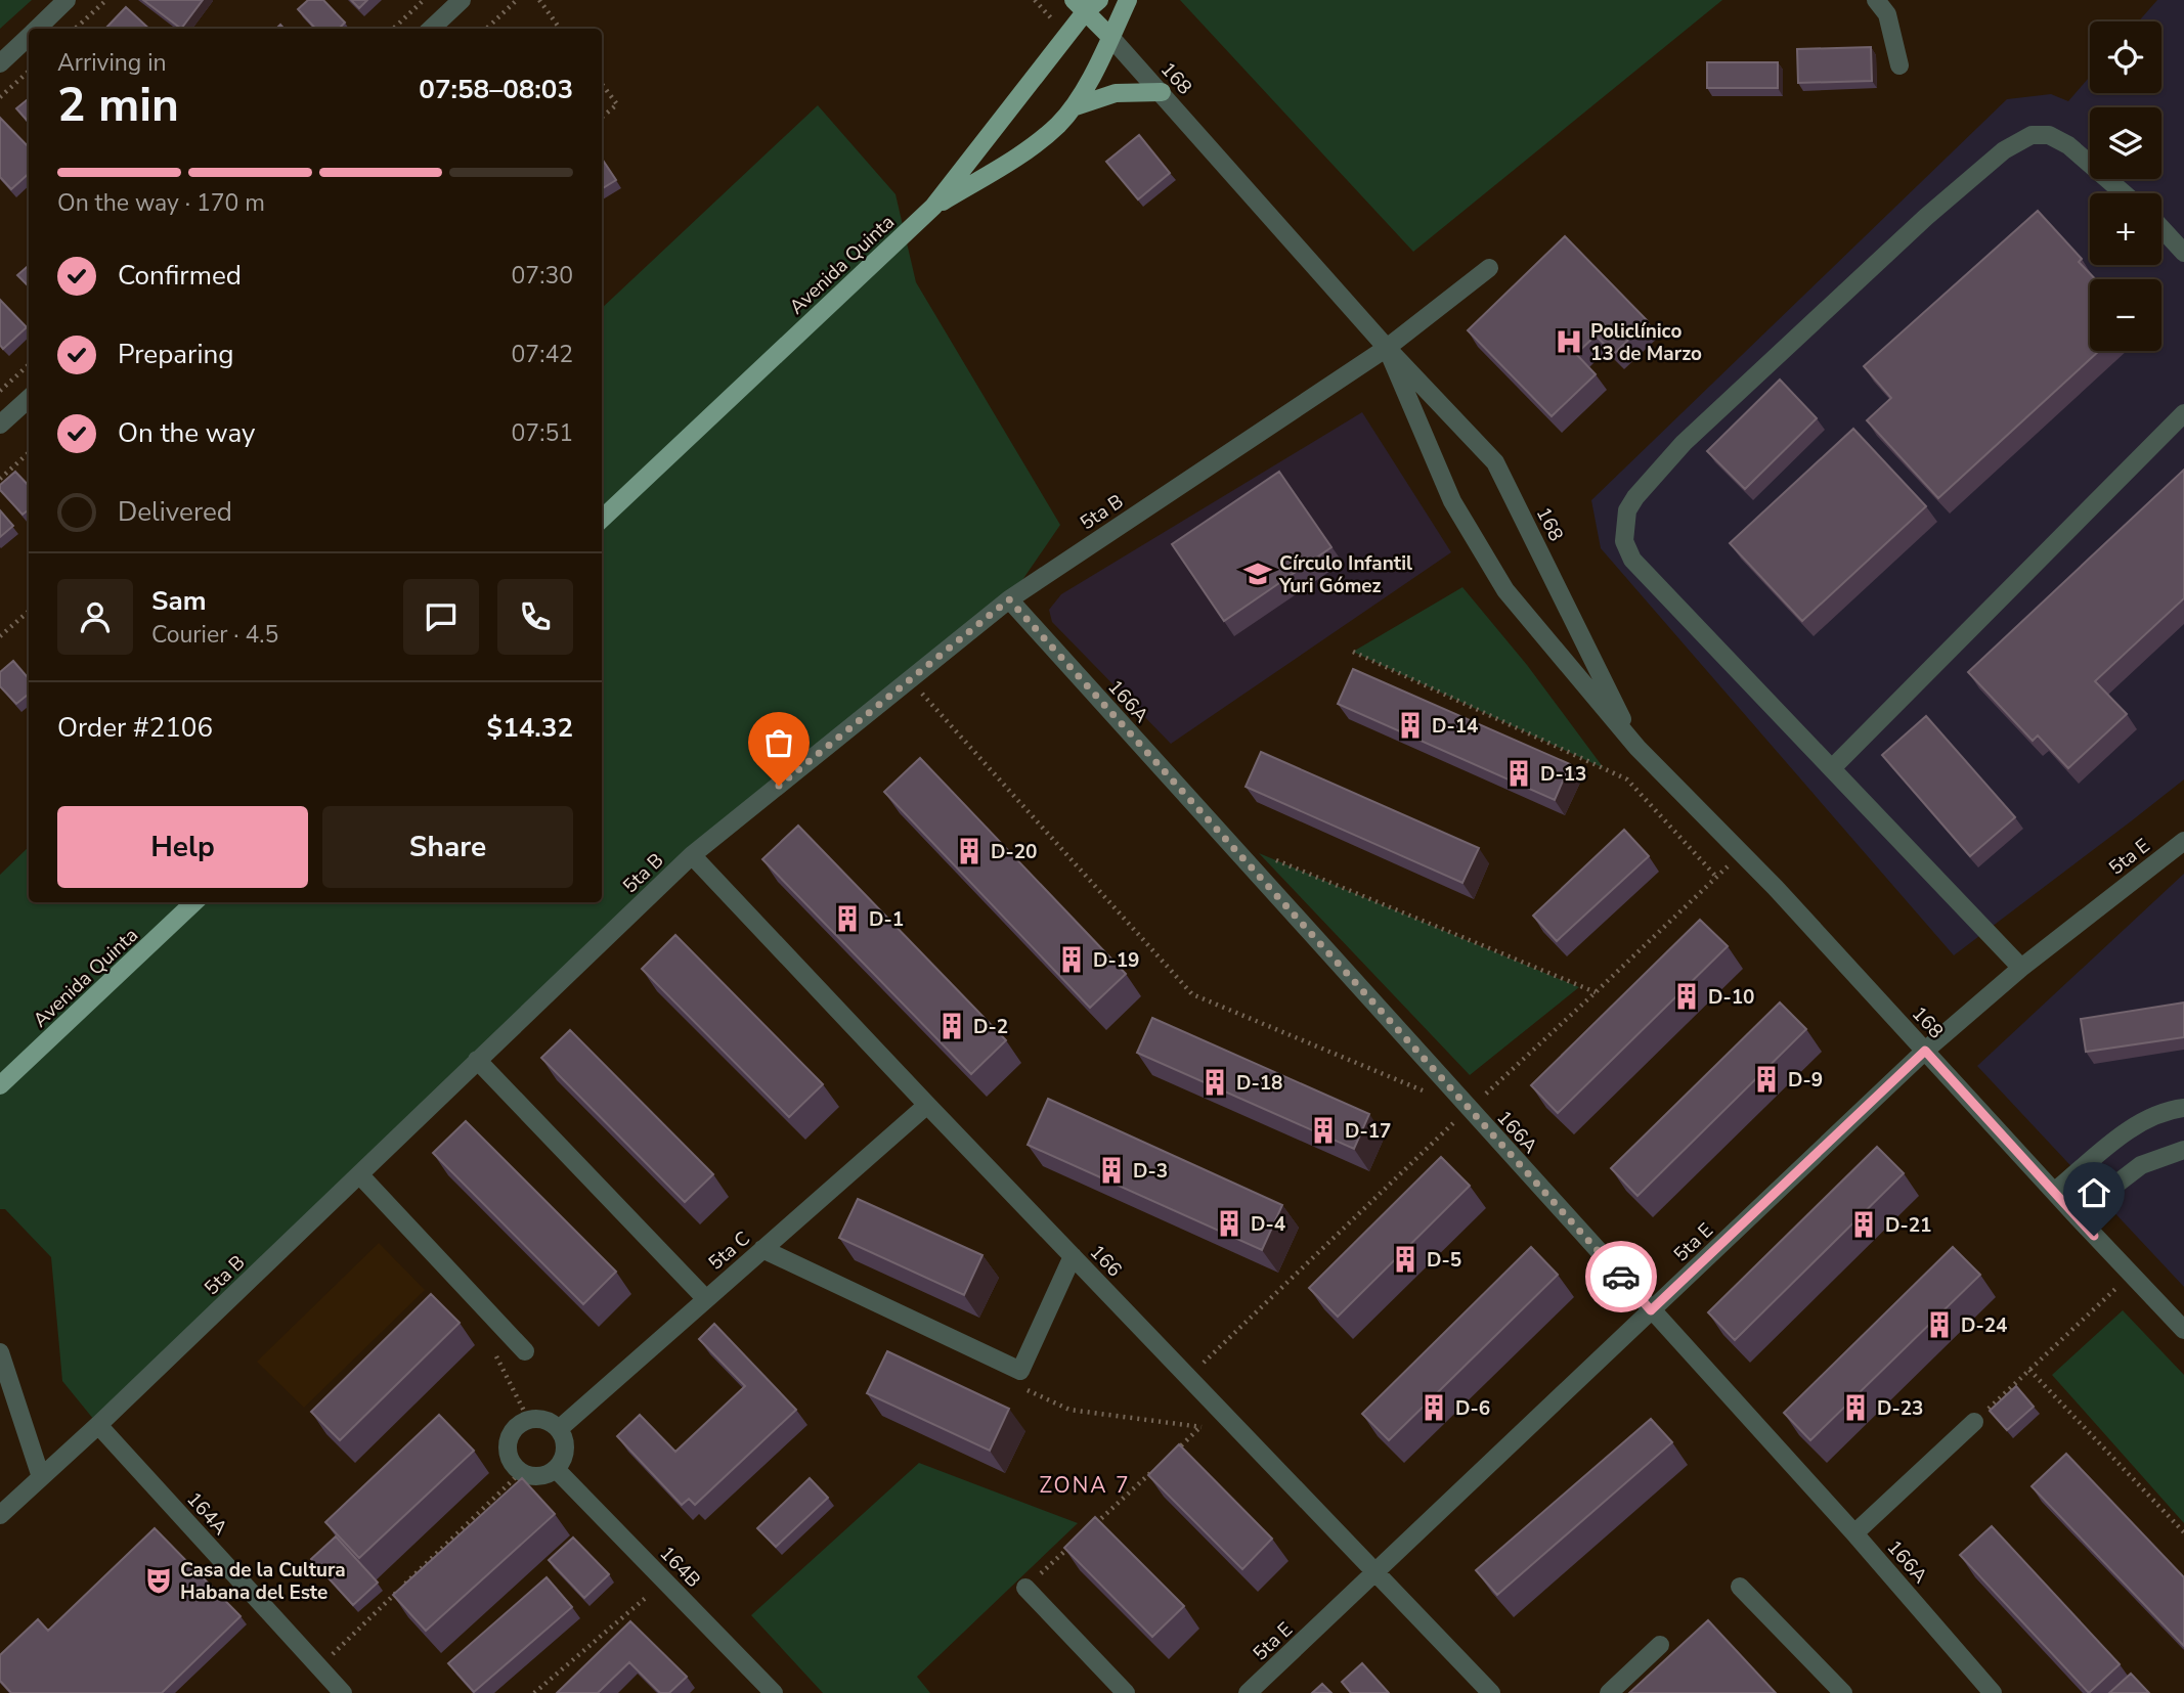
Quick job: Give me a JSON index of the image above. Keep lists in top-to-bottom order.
{
  "streets": {
    "main road": ["168", "Avenida Quinta"],
    "street": [
      "5ta B",
      "166A",
      "5ta E",
      "5ta C",
      "166",
      "164A",
      "164B"
    ]
  },
  "crossings": [
    ["168", "Avenida Quinta"],
    ["168", "5ta B"],
    ["168", "5ta E"],
    ["5ta B", "166A"],
    ["5ta B", "166"],
    ["5ta B", "164A"],
    ["166A", "5ta E"],
    ["5ta E", "166"],
    ["5ta C", "166"],
    ["5ta C", "164B"]
  ],
  "districts": ["ZONA 7"],
  "places": {
    "hospital": ["Policlínico 13 de Marzo"],
    "school or university": ["Círculo Infantil Yuri Gómez"],
    "building": [
      "D-14",
      "D-13",
      "D-20",
      "D-1",
      "D-19",
      "D-10",
      "D-2",
      "D-9",
      "D-18",
      "D-17",
      "D-3",
      "D-4",
      "D-21",
      "D-5",
      "D-24",
      "D-6",
      "D-23"
    ],
    "theatre": ["Casa de la Cultura Habana del Este"]
  },
  "page": {
    "map_buttons": ["+", "−"],
    "heading": ["2 min", "Arriving in", "07:58–08:03"],
    "panel": [
      "Sam",
      "Courier · 4.5",
      "Order #2106",
      "$14.32"
    ],
    "bar": "On the way · 170 m",
    "list": [
      ["Confirmed", "07:30"],
      ["Preparing", "07:42"],
      ["On the way", "07:51"],
      "Delivered"
    ],
    "buttons": ["Help", "Share"]
  }
}
